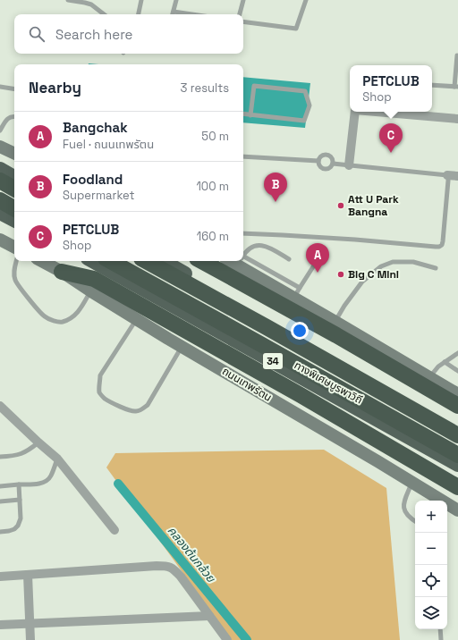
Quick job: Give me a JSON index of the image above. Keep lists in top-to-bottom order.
{
  "streets": {
    "highway": ["34", "ทางพิเศษบูรพาวิถี"],
    "main road": ["ถนนเทพรัตน"]
  },
  "crossings": [
    ["34", "ทางพิเศษบูรพาวิถี"],
    ["34", "ถนนเทพรัตน"],
    ["ทางพิเศษบูรพาวิถี", "ถนนเทพรัตน"]
  ],
  "water": ["คลองต้นกล้วย"],
  "places": ["Att U Park Bangna", "Big C Mini"],
  "page": {
    "search": "Search here",
    "heading": ["Nearby", "3 results"],
    "popup": ["PETCLUB", "Shop"],
    "list": [
      {
        "mark": "A",
        "name": "Bangchak",
        "note": "Fuel · ถนนเทพรัตน",
        "value": "50 m"
      },
      {
        "mark": "B",
        "name": "Foodland",
        "note": "Supermarket",
        "value": "100 m"
      },
      {
        "mark": "C",
        "name": "PETCLUB",
        "note": "Shop",
        "value": "160 m"
      }
    ],
    "pins": ["C", "B", "A"],
    "map_buttons": ["+", "−"]
  }
}
